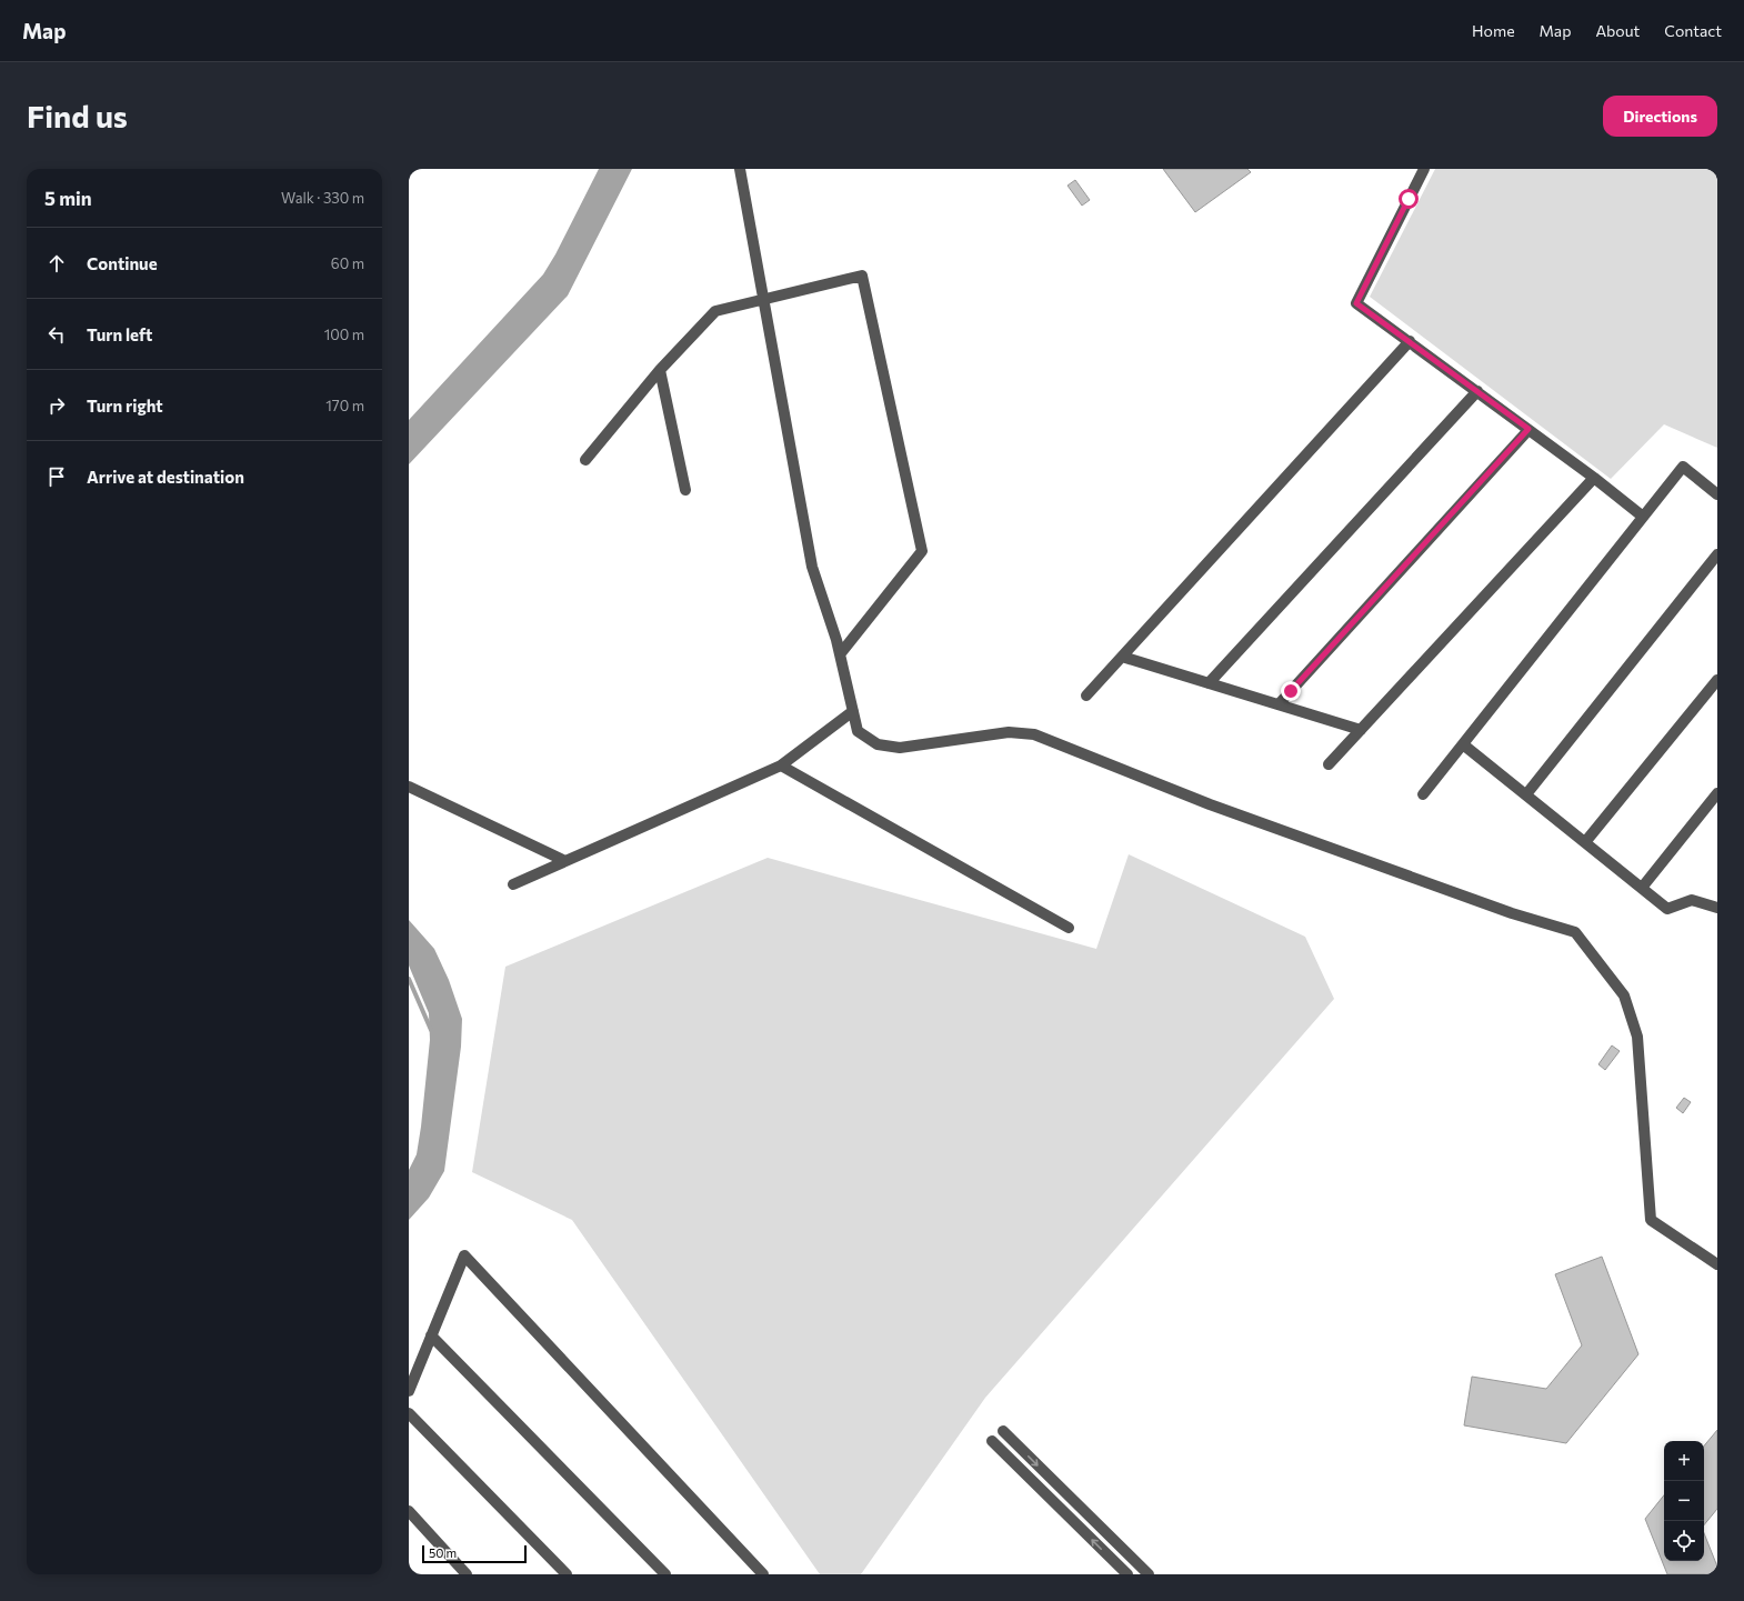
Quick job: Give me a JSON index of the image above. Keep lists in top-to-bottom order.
{
  "scale_bar": "50 m",
  "page": {
    "header": "Map",
    "nav": [
      "Home",
      "Map",
      "About",
      "Contact"
    ],
    "buttons": "Directions",
    "title": "Find us",
    "heading": ["5 min", "Walk · 330 m"],
    "list": [
      ["Continue", "60 m"],
      ["Turn left", "100 m"],
      ["Turn right", "170 m"],
      "Arrive at destination"
    ],
    "map_buttons": ["+", "−"],
    "scale": "50 m"
  }
}
